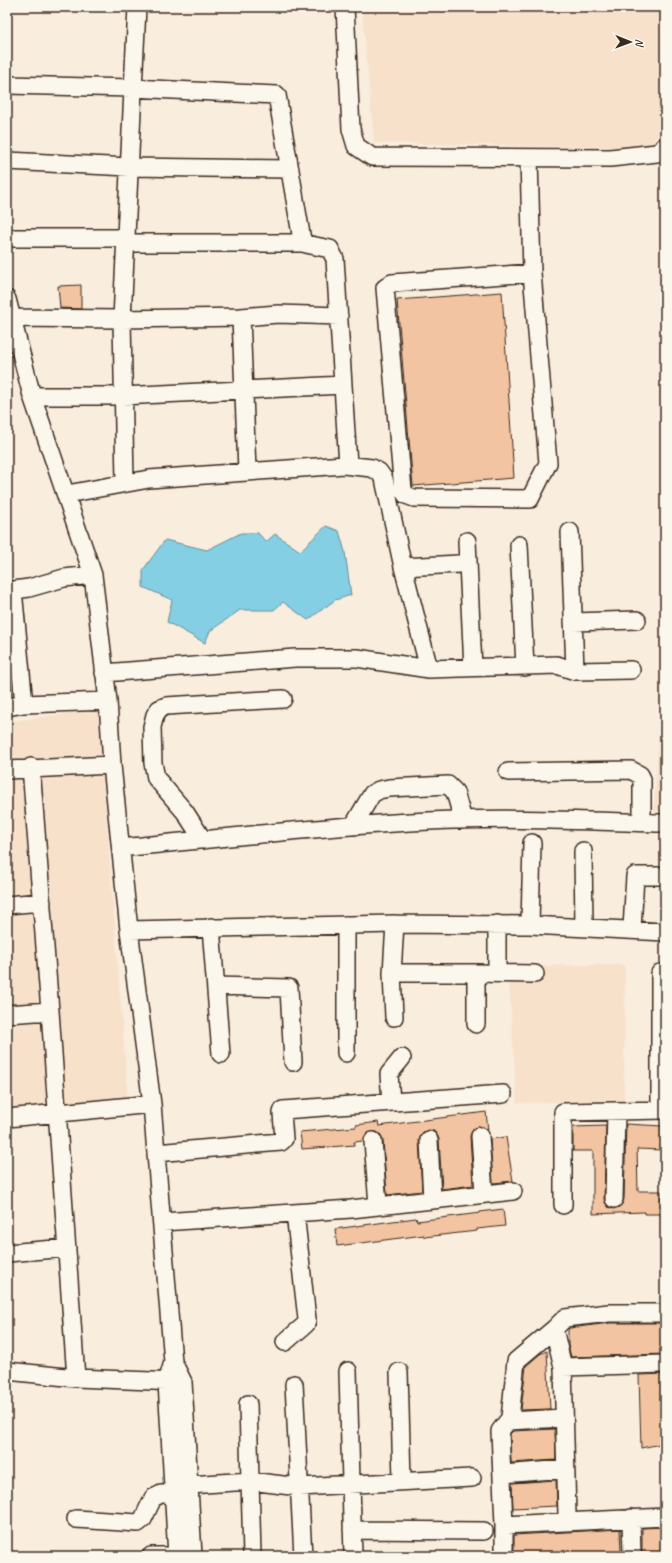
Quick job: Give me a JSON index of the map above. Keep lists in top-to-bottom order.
{
  "north": "right"
}
